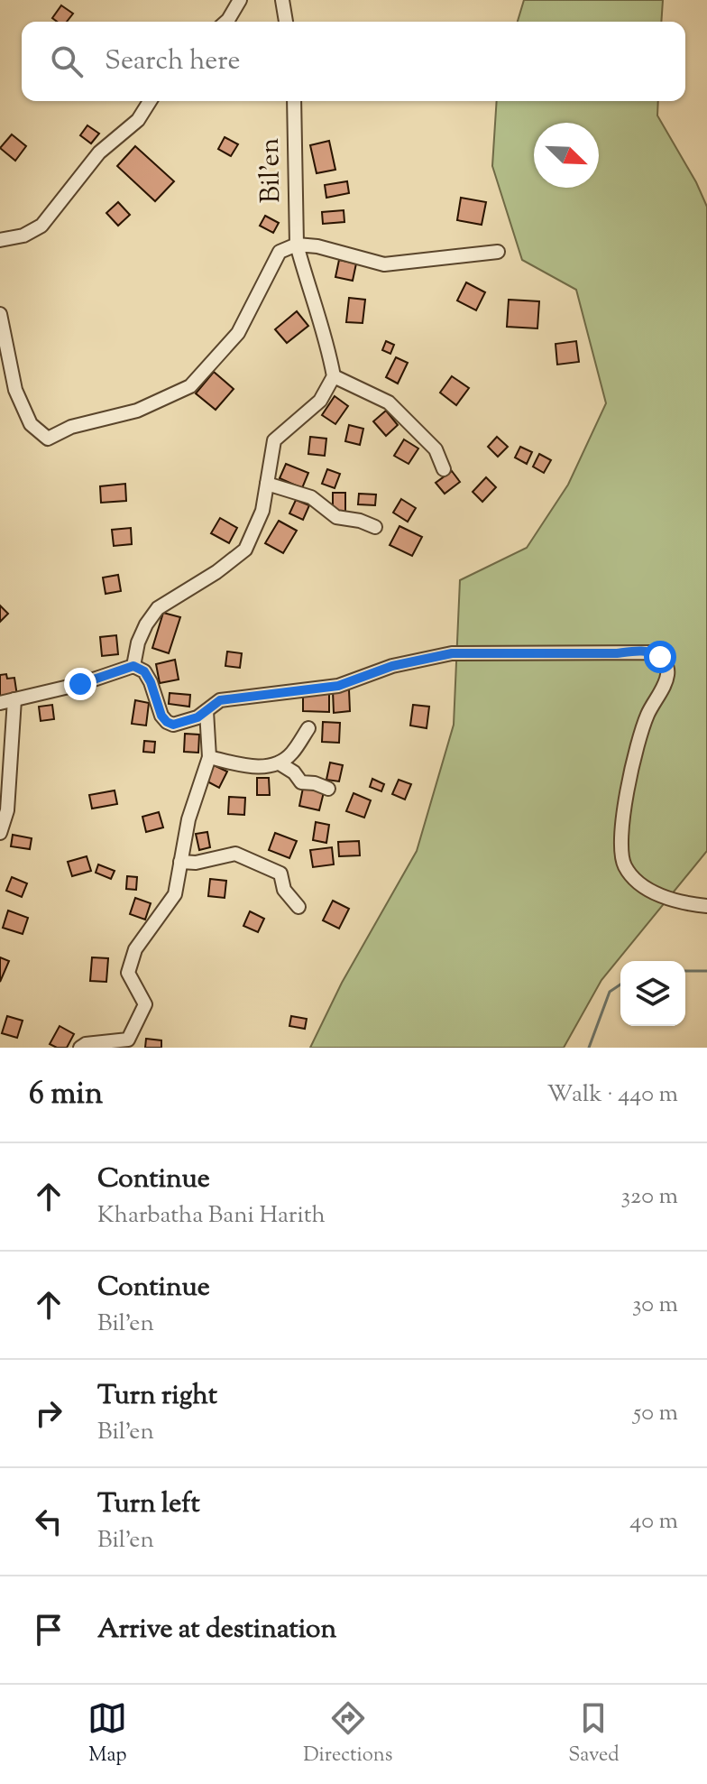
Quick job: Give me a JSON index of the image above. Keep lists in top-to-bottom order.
{
  "streets": {
    "street": ["Bil'en"]
  },
  "north": "bottom right",
  "page": {
    "search": "Search here",
    "heading": ["6 min", "Walk · 440 m"],
    "list": [
      ["Continue", "Kharbatha Bani Harith", "320 m"],
      ["Continue", "Bil'en", "30 m"],
      ["Turn right", "Bil'en", "50 m"],
      ["Turn left", "Bil'en", "40 m"],
      "Arrive at destination"
    ],
    "nav": ["Map", "Directions", "Saved"]
  }
}
